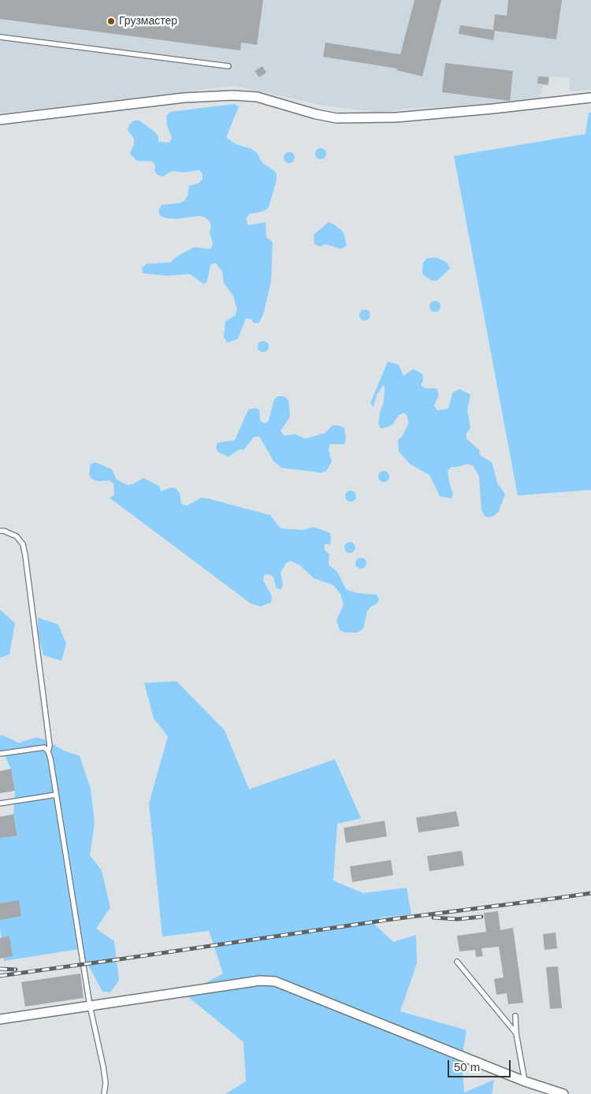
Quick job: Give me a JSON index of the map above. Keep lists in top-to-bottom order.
{
  "places": ["Грузмастер"],
  "scale_bar": "50 m"
}
